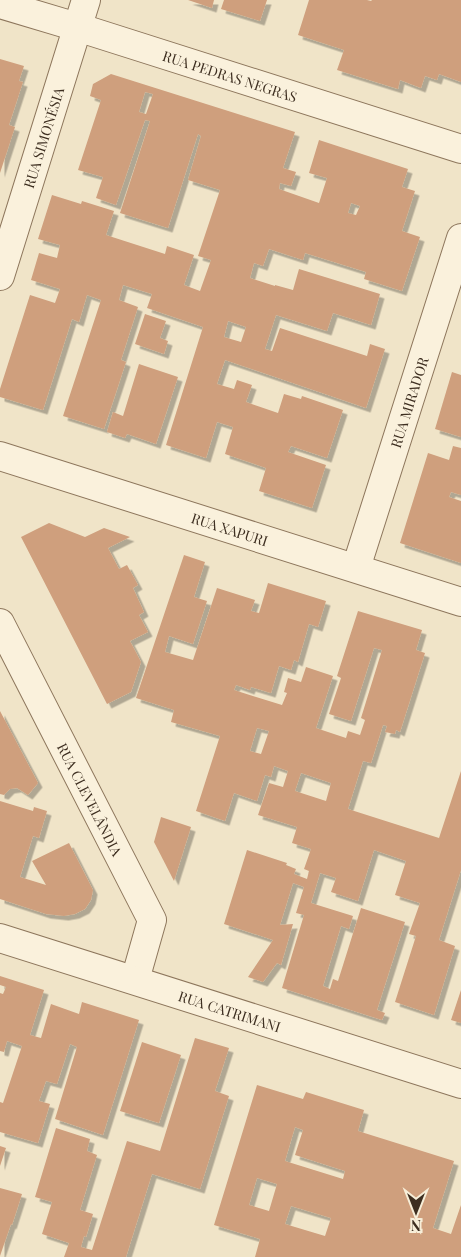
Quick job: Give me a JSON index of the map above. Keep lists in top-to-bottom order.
{
  "streets": {
    "street": [
      "RUA PEDRAS NEGRAS",
      "RUA SIMONÉSIA",
      "RUA MIRADOR",
      "RUA XAPURI",
      "RUA CLEVELÂNDIA",
      "RUA CATRIMANI"
    ]
  },
  "crossings": [
    ["RUA PEDRAS NEGRAS", "RUA SIMONÉSIA"],
    ["RUA MIRADOR", "RUA XAPURI"],
    ["RUA CLEVELÂNDIA", "RUA CATRIMANI"]
  ],
  "north": "bottom"
}
